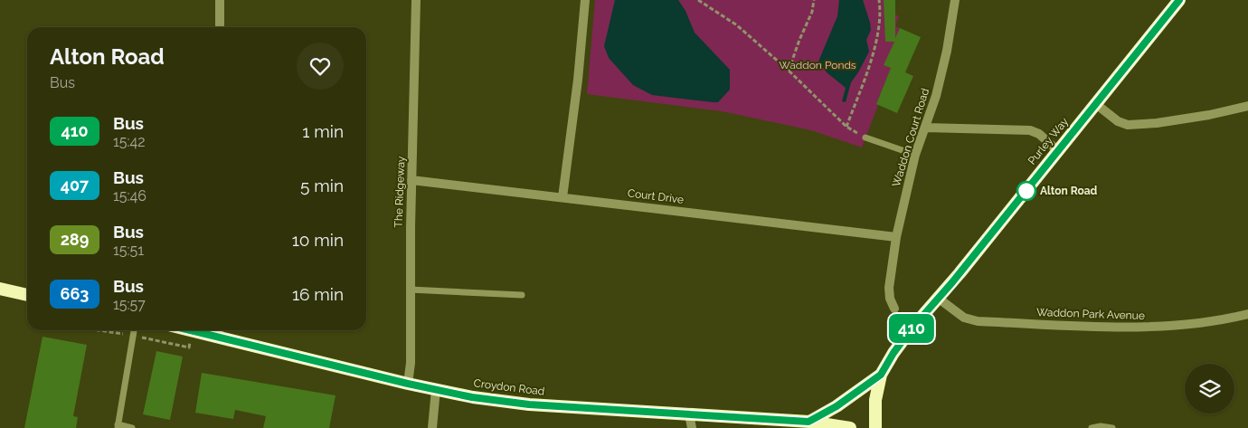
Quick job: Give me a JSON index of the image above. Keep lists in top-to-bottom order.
{
  "streets": {
    "highway": ["Purley Way", "Croydon Road"],
    "street": [
      "Waddon Court Road",
      "The Ridgeway",
      "Court Drive",
      "Waddon Park Avenue"
    ]
  },
  "crossings": [
    ["Waddon Court Road", "Court Drive"],
    ["Purley Way", "Waddon Park Avenue"],
    ["The Ridgeway", "Court Drive"],
    ["The Ridgeway", "Croydon Road"]
  ],
  "parks": ["Waddon Ponds"],
  "places": ["Alton Road"],
  "lines": ["bus line 410"],
  "page": {
    "on_map": "410",
    "heading": ["Alton Road", "Bus"],
    "list": [
      {
        "mark": "410",
        "name": "Bus",
        "note": "15:42",
        "value": "1 min"
      },
      {
        "mark": "407",
        "name": "Bus",
        "note": "15:46",
        "value": "5 min"
      },
      {
        "mark": "289",
        "name": "Bus",
        "note": "15:51",
        "value": "10 min"
      },
      {
        "mark": "663",
        "name": "Bus",
        "note": "15:57",
        "value": "16 min"
      }
    ]
  }
}
